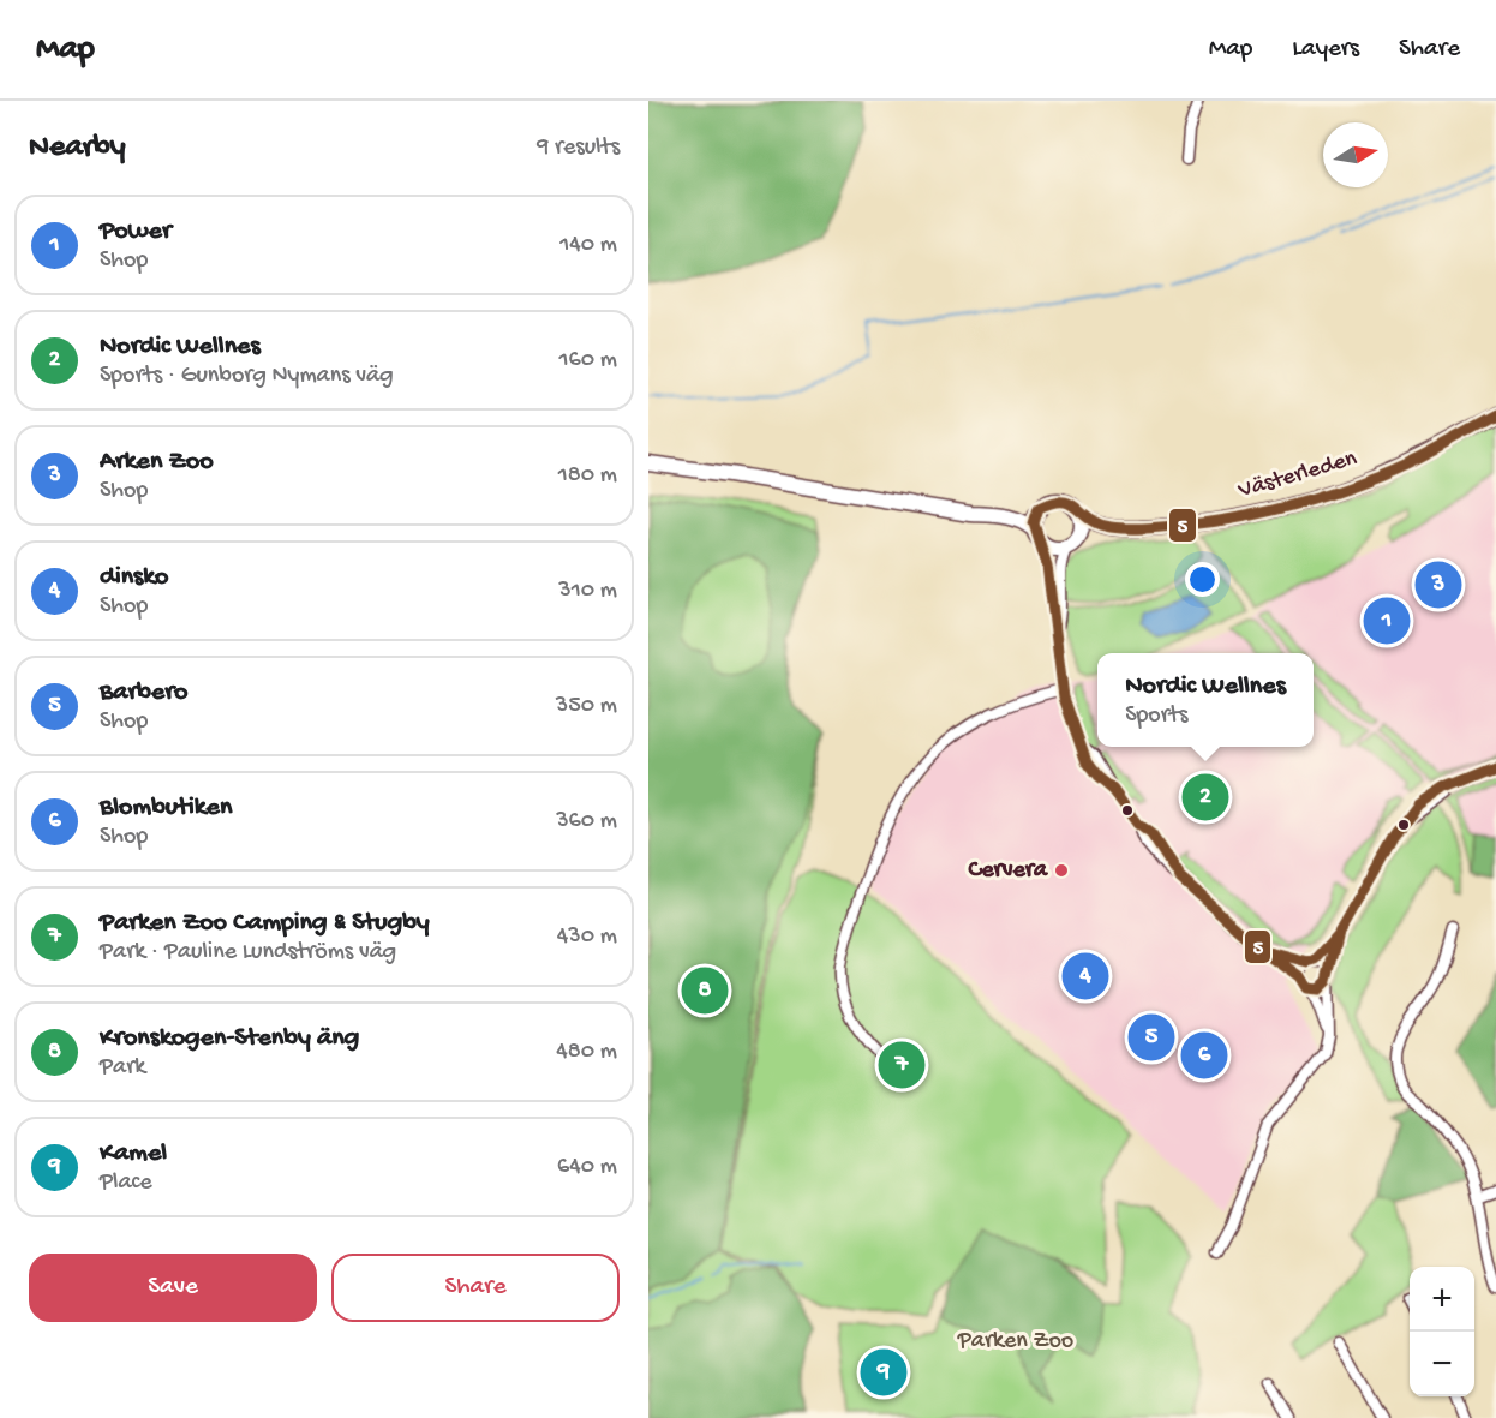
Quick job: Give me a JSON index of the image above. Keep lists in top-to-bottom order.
{
  "streets": {
    "main road": ["Västerleden"]
  },
  "parks": ["Parken Zoo"],
  "places": ["Cervera"],
  "lines": ["transit line 5"],
  "north": "right",
  "page": {
    "header": "Map",
    "nav": ["Map", "Layers", "Share"],
    "heading": ["Nearby", "9 results"],
    "list": [
      {
        "mark": "1",
        "name": "Power",
        "note": "Shop",
        "value": "140 m"
      },
      {
        "mark": "2",
        "name": "Nordic Wellnes",
        "note": "Sports · Gunborg Nymans väg",
        "value": "160 m"
      },
      {
        "mark": "3",
        "name": "Arken Zoo",
        "note": "Shop",
        "value": "180 m"
      },
      {
        "mark": "4",
        "name": "dinsko",
        "note": "Shop",
        "value": "310 m"
      },
      {
        "mark": "5",
        "name": "Barbero",
        "note": "Shop",
        "value": "350 m"
      },
      {
        "mark": "6",
        "name": "Blombutiken",
        "note": "Shop",
        "value": "360 m"
      },
      {
        "mark": "7",
        "name": "Parken Zoo Camping & Stugby",
        "note": "Park · Pauline Lundströms väg",
        "value": "430 m"
      },
      {
        "mark": "8",
        "name": "Kronskogen-Stenby äng",
        "note": "Park",
        "value": "480 m"
      },
      {
        "mark": "9",
        "name": "Kamel",
        "note": "Place",
        "value": "640 m"
      }
    ],
    "pins": [
      "3",
      "1",
      "2",
      "4",
      "8",
      "5",
      "6",
      "7",
      "9"
    ],
    "popup": ["Nordic Wellnes", "Sports"],
    "buttons": ["Save", "Share"],
    "map_buttons": ["+", "−"]
  }
}
